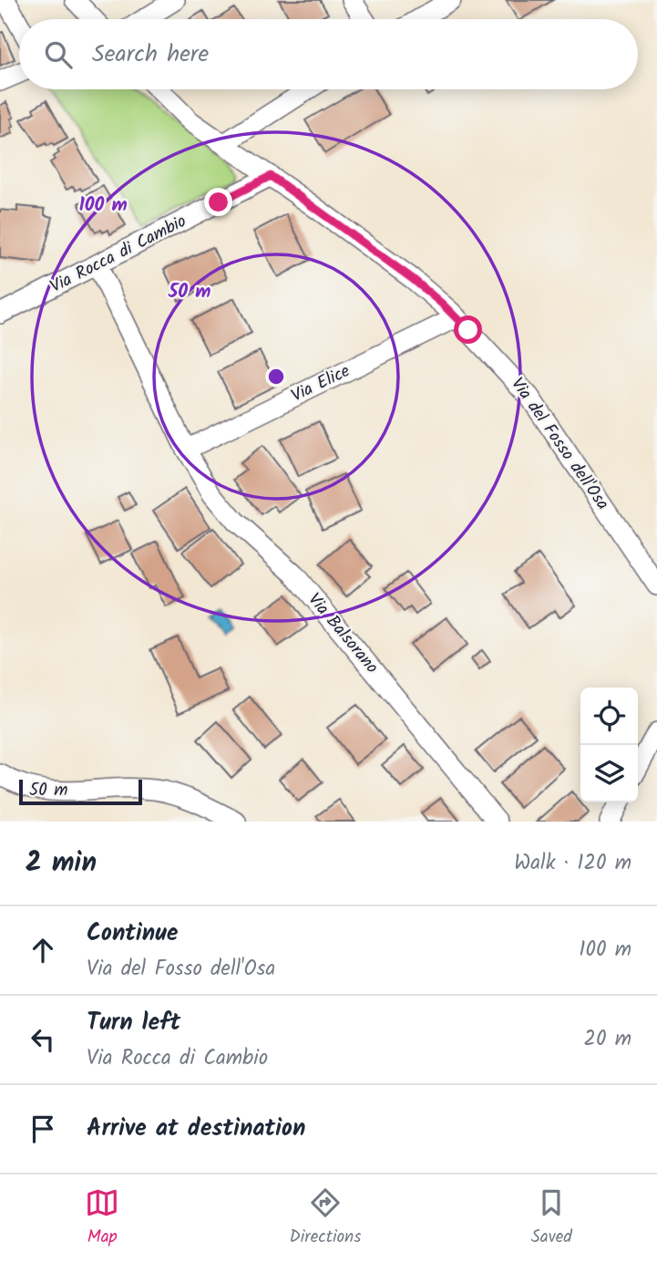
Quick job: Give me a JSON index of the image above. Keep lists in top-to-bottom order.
{
  "streets": {
    "street": [
      "Via Rocca di Cambio",
      "Via Elice",
      "Via del Fosso dell'Osa",
      "Via Balsorano"
    ]
  },
  "crossings": [
    ["Via Rocca di Cambio", "Via del Fosso dell'Osa"],
    ["Via Rocca di Cambio", "Via Balsorano"],
    ["Via Elice", "Via del Fosso dell'Osa"],
    ["Via Elice", "Via Balsorano"]
  ],
  "scale_bar": "50 m",
  "page": {
    "search": "Search here",
    "scale": "50 m",
    "heading": ["2 min", "Walk · 120 m"],
    "list": [
      ["Continue", "Via del Fosso dell'Osa", "100 m"],
      ["Turn left", "Via Rocca di Cambio", "20 m"],
      "Arrive at destination"
    ],
    "nav": ["Map", "Directions", "Saved"]
  },
  "rings": ["100 m", "50 m"]
}
